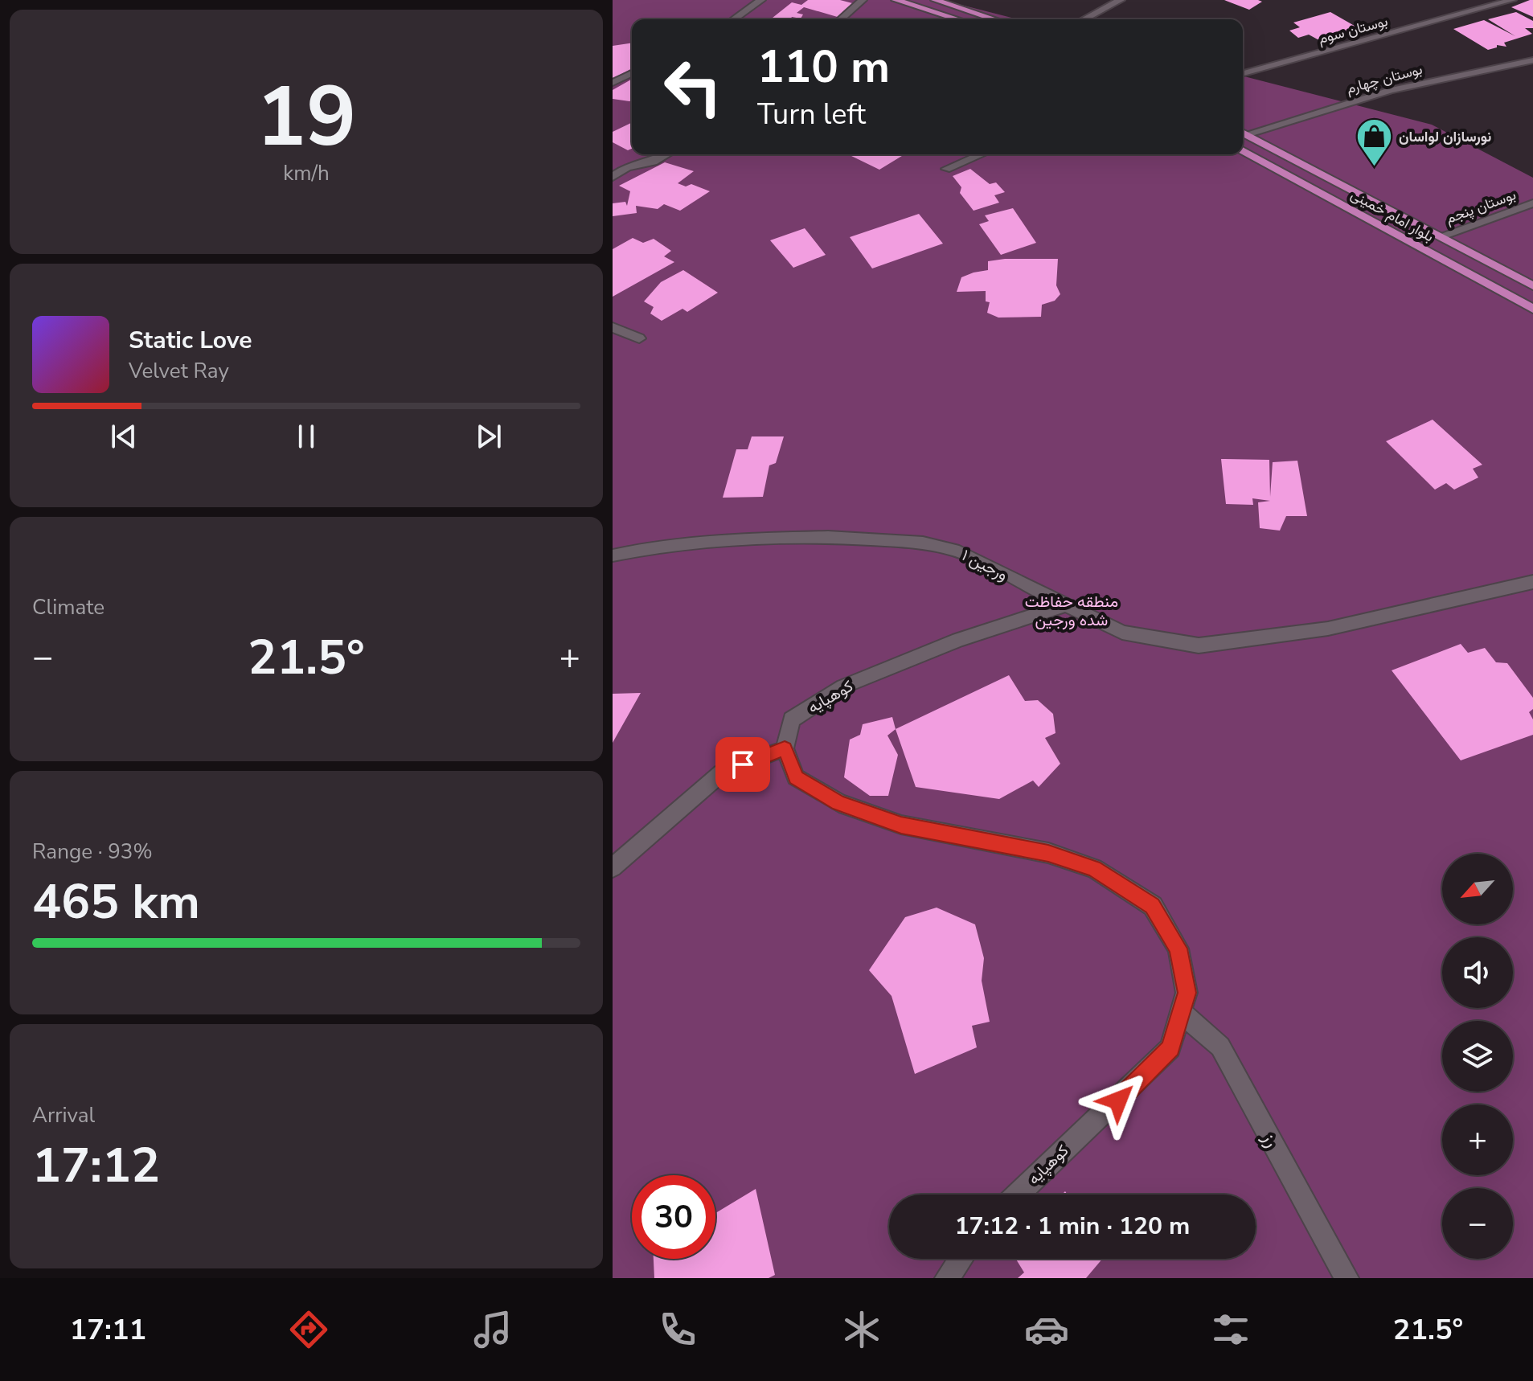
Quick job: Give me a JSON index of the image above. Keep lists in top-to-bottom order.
{
  "streets": {
    "main road": ["بلوار امام خمینی"],
    "street": [
      "بوستان سوم",
      "بوستان چهارم",
      "بوستان پنجم",
      "ورجین ۱",
      "کوهپایه",
      "رز"
    ]
  },
  "crossings": [
    ["بوستان پنجم", "بلوار امام خمینی"],
    ["ورجین ۱", "کوهپایه"],
    ["کوهپایه", "رز"]
  ],
  "parks": ["منطقه حفاظت شده ورجین"],
  "places": {
    "shop": ["نورسازان لواسان"]
  },
  "north": "bottom left",
  "page": {
    "tile": [
      ["19", "km/h"],
      "Climate",
      ["Range · 93%", "465 km"],
      ["Arrival", "17:12"]
    ],
    "turn": ["110 m", "Turn left"],
    "song": ["Static Love", "Velvet Ray"],
    "heat": ["−", "21.5°", "+"],
    "map_buttons": ["+", "−"],
    "limit": "30",
    "trip": "17:12 · 1 min · 120 m",
    "tabs": ["17:11", "21.5°"]
  }
}
